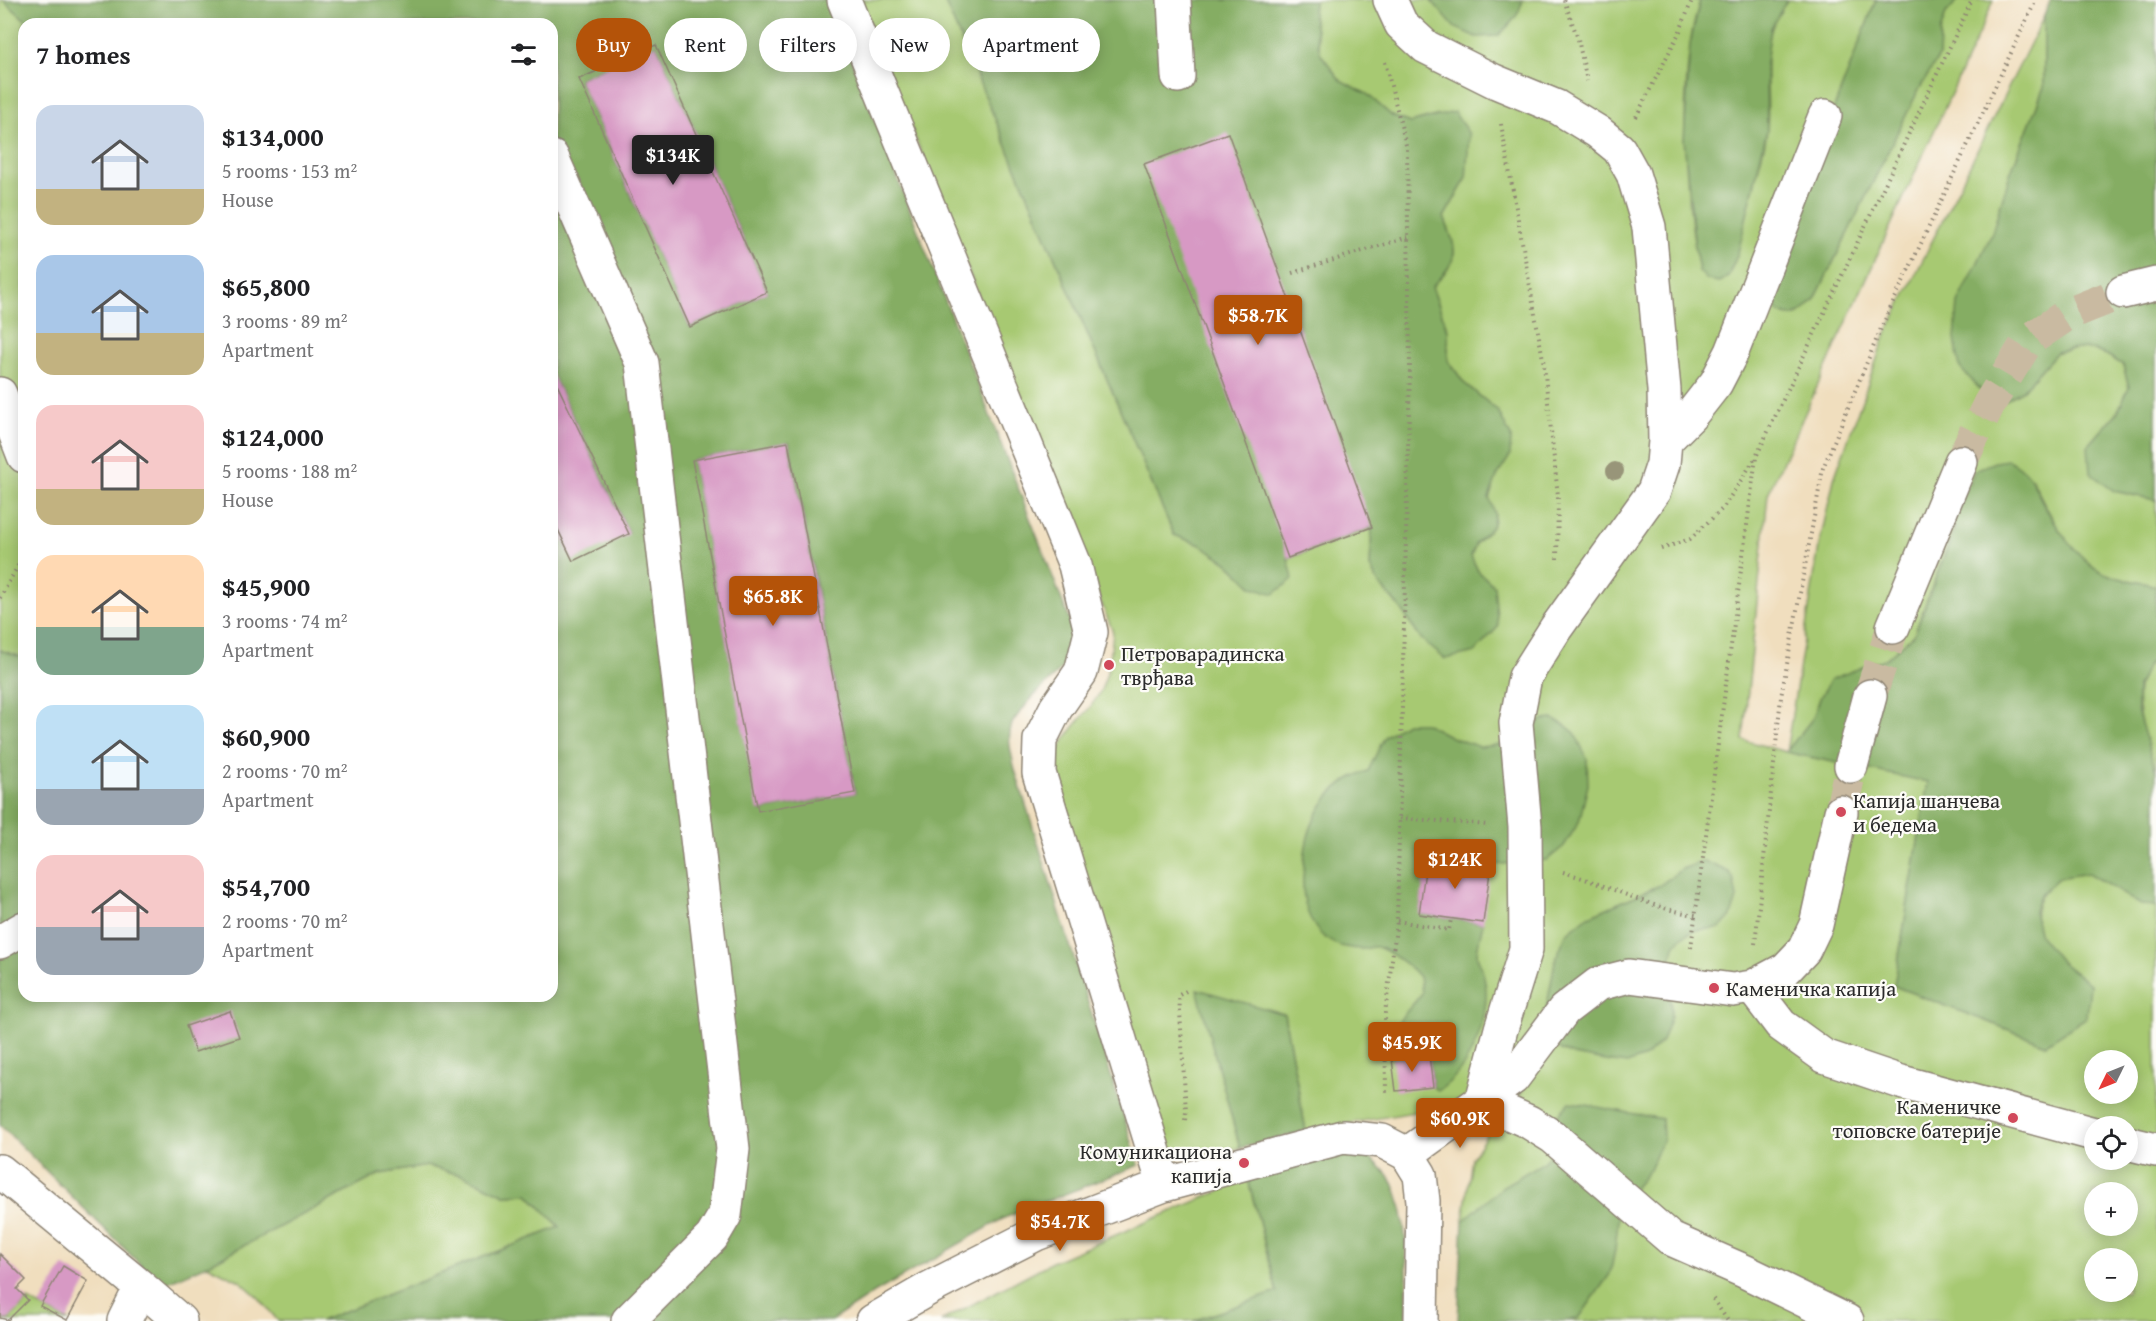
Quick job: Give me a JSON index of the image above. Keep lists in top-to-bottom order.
{
  "places": [
    "Петроварадинска тврђава",
    "Капија шанчева и бедема",
    "Каменичка капија",
    "Каменичке топовске батерије",
    "Комуникациона капија"
  ],
  "north": "bottom left",
  "page": {
    "chip": [
      "Buy",
      "Rent",
      "Filters",
      "New",
      "Apartment"
    ],
    "heading": "7 homes",
    "list": [
      {
        "name": "$134,000",
        "note": "5 rooms · 153 m² · House"
      },
      {
        "name": "$65,800",
        "note": "3 rooms · 89 m² · Apartment"
      },
      {
        "name": "$124,000",
        "note": "5 rooms · 188 m² · House"
      },
      {
        "name": "$45,900",
        "note": "3 rooms · 74 m² · Apartment"
      },
      {
        "name": "$60,900",
        "note": "2 rooms · 70 m² · Apartment"
      },
      {
        "name": "$54,700",
        "note": "2 rooms · 70 m² · Apartment"
      }
    ],
    "price": [
      "$134K",
      "$58.7K",
      "$65.8K",
      "$124K",
      "$45.9K",
      "$60.9K",
      "$54.7K"
    ],
    "map_buttons": ["+", "−"]
  }
}
